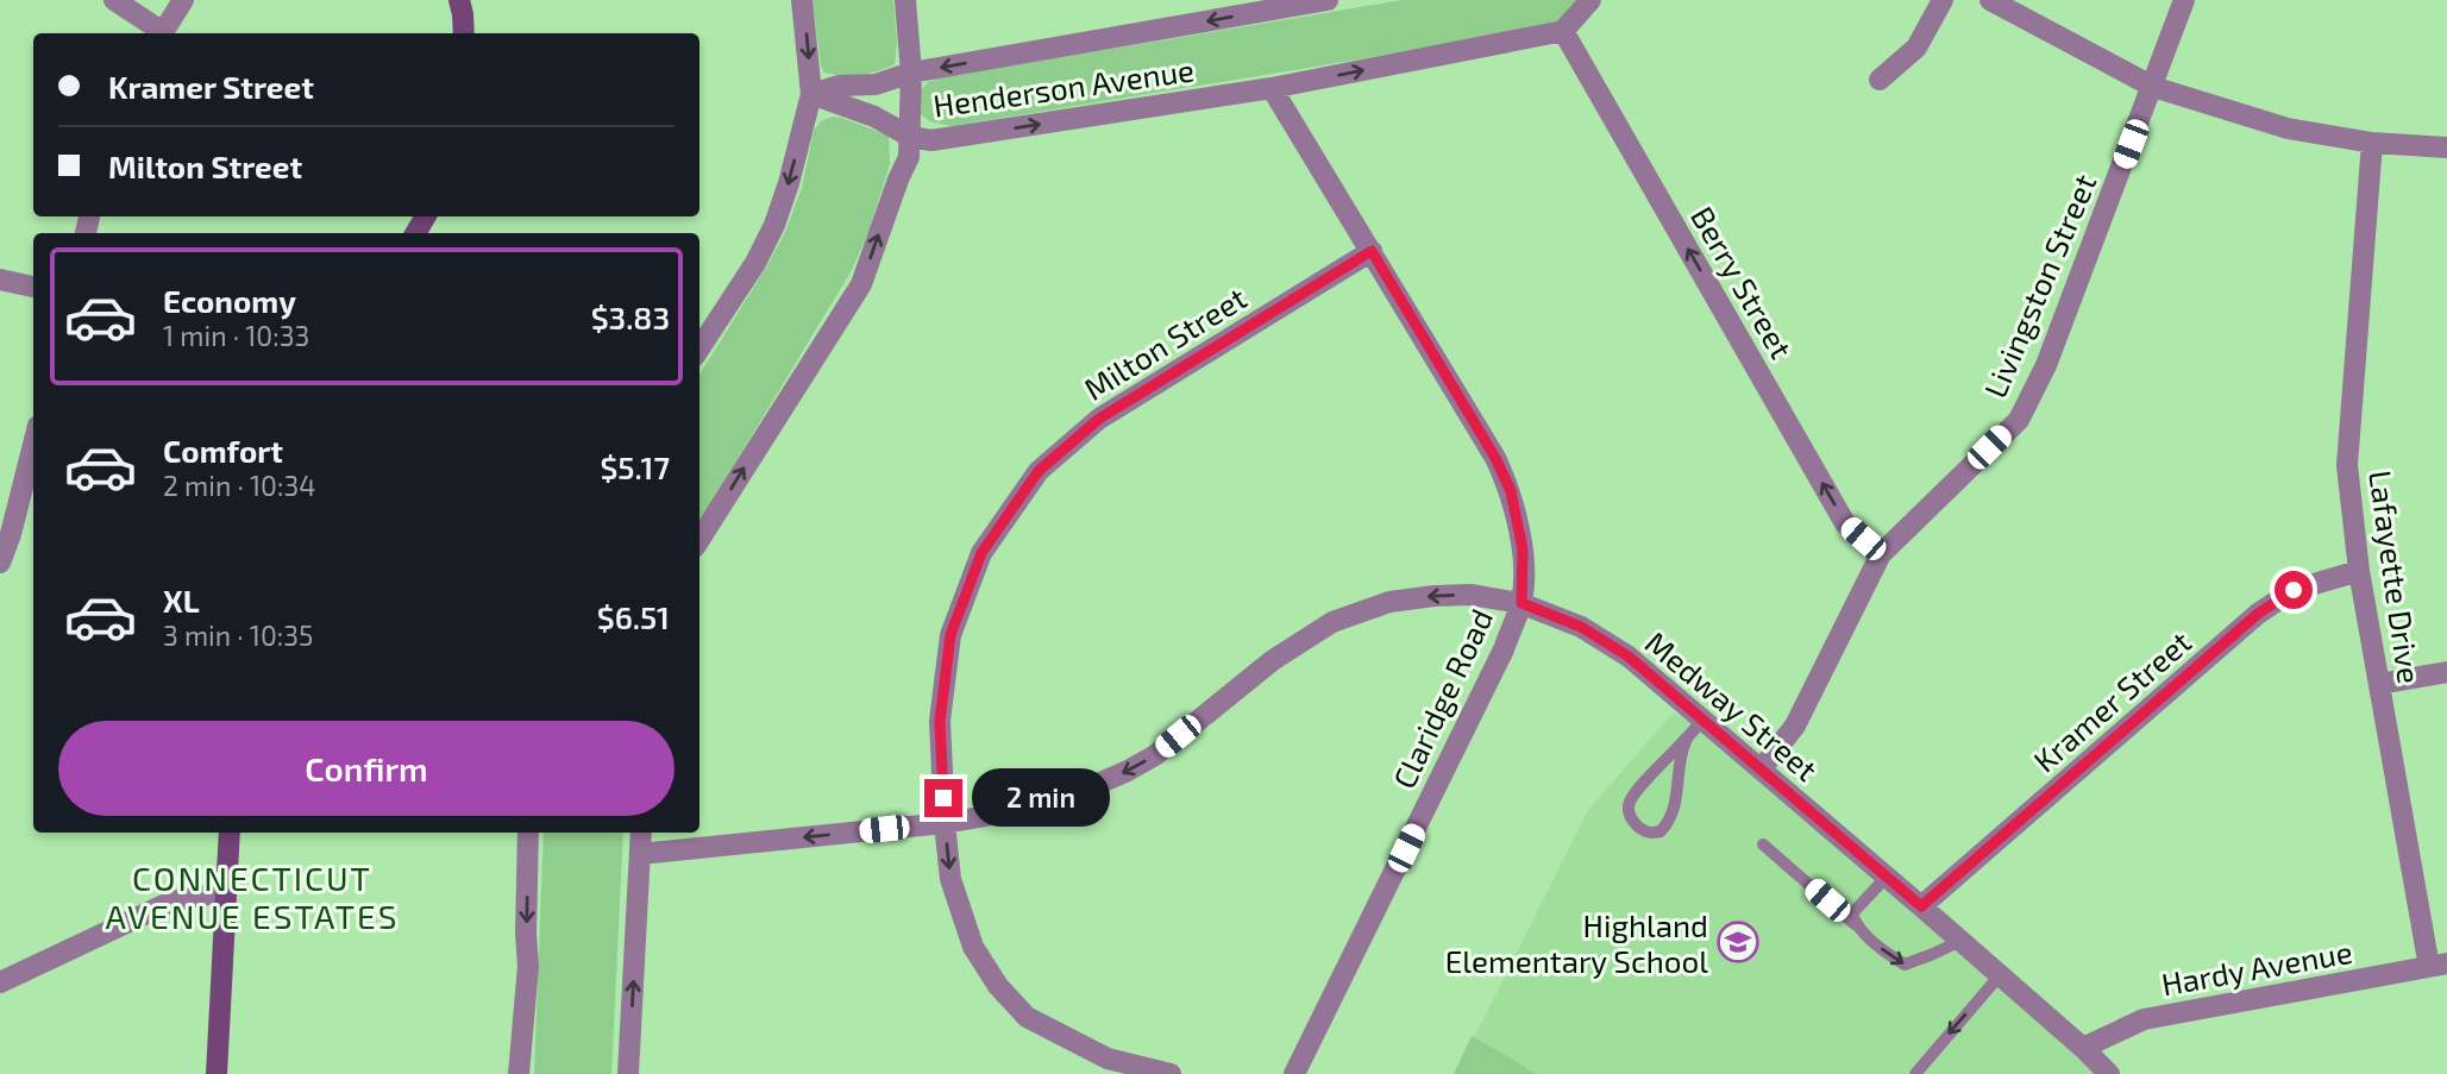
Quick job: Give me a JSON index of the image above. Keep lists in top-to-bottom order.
{
  "streets": {
    "street": [
      "Henderson Avenue",
      "Berry Street",
      "Livingston Street",
      "Milton Street",
      "Lafayette Drive",
      "Claridge Road",
      "Kramer Street",
      "Medway Street",
      "Hardy Avenue"
    ]
  },
  "crossings": [
    ["Henderson Avenue", "Berry Street"],
    ["Henderson Avenue", "Claridge Road"],
    ["Berry Street", "Livingston Street"],
    ["Livingston Street", "Medway Street"],
    ["Milton Street", "Claridge Road"],
    ["Milton Street", "Medway Street"],
    ["Lafayette Drive", "Kramer Street"],
    ["Lafayette Drive", "Hardy Avenue"],
    ["Claridge Road", "Medway Street"],
    ["Kramer Street", "Medway Street"],
    ["Medway Street", "Hardy Avenue"]
  ],
  "one_way": ["Berry Street", "Medway Street"],
  "districts": ["CONNECTICUT AVENUE ESTATES"],
  "places": {
    "school or university": ["Highland Elementary School"]
  },
  "page": {
    "banner": ["Kramer Street", "Milton Street"],
    "list": [
      {
        "name": "Economy",
        "note": "1 min · 10:33",
        "value": "$3.83"
      },
      {
        "name": "Comfort",
        "note": "2 min · 10:34",
        "value": "$5.17"
      },
      {
        "name": "XL",
        "note": "3 min · 10:35",
        "value": "$6.51"
      }
    ],
    "buttons": "Confirm",
    "bubble": "2 min"
  }
}
